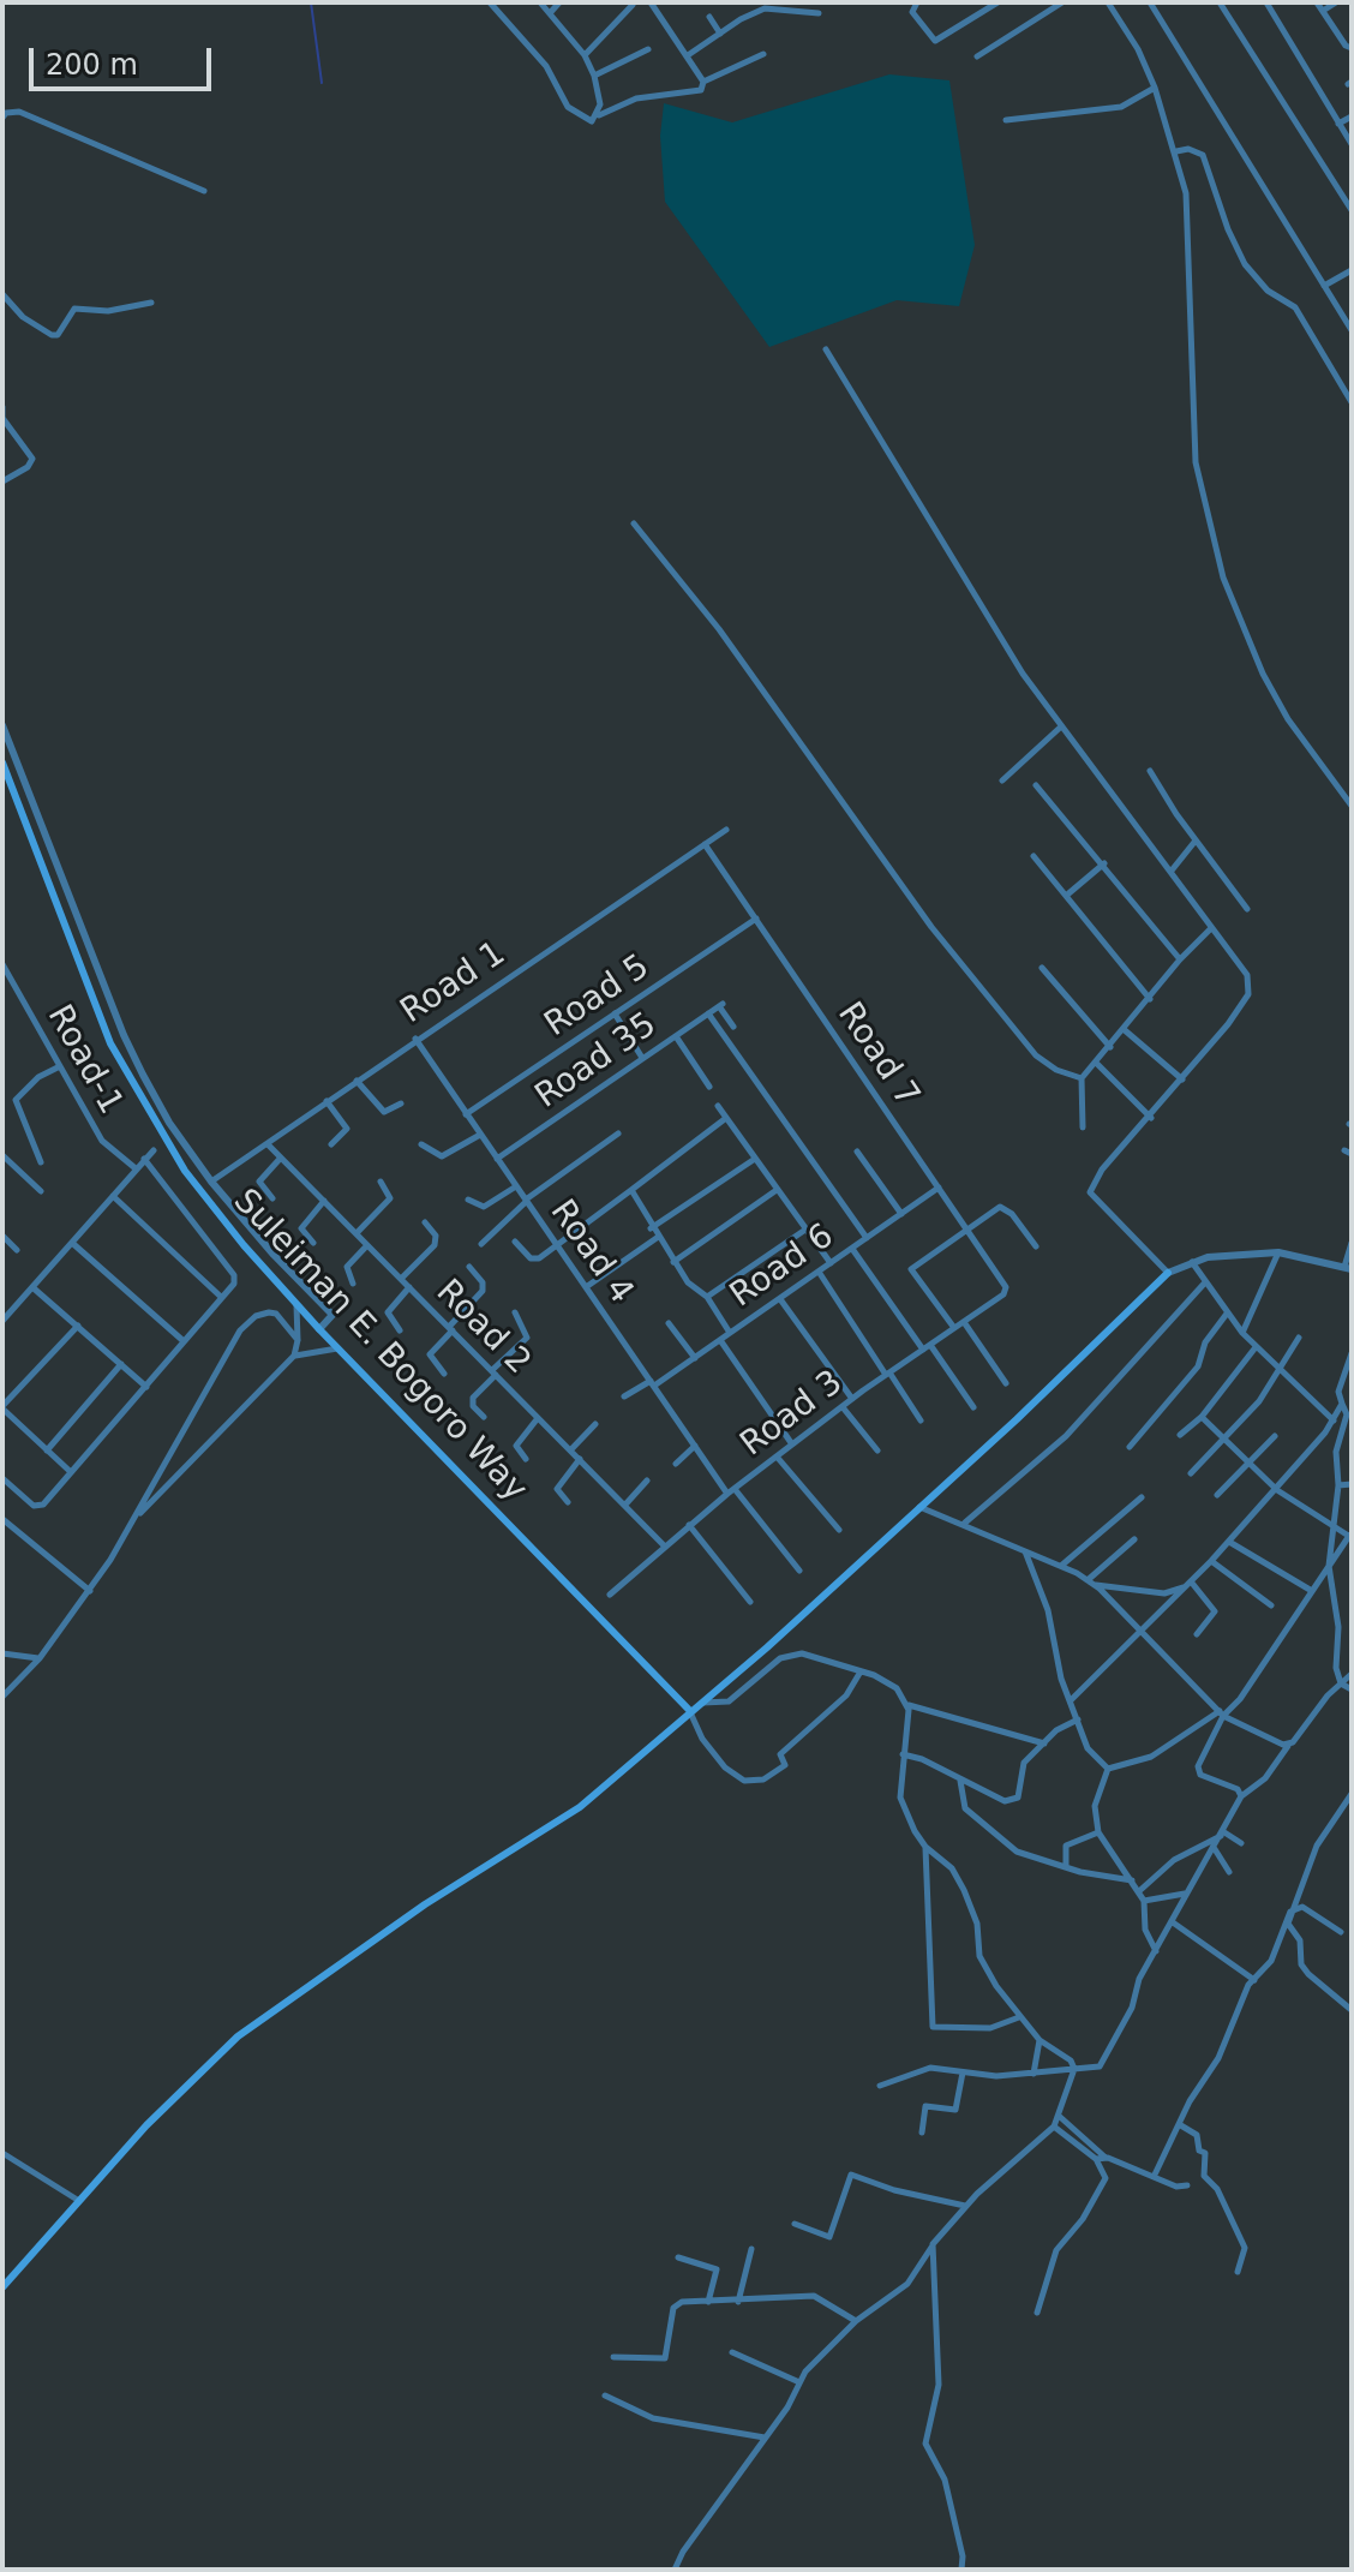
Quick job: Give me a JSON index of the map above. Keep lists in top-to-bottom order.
{
  "streets": {
    "main road": ["Suleiman E. Bogoro Way"],
    "street": [
      "Road 1",
      "Road 5",
      "Road 7",
      "Road-1",
      "Road 35",
      "Road 4",
      "Road 6",
      "Road 2",
      "Road 3"
    ]
  },
  "crossings": [
    ["Road 1", "Road 7"],
    ["Road 1", "Road 4"],
    ["Road 1", "Road 2"],
    ["Road 1", "Suleiman E. Bogoro Way"],
    ["Road 5", "Road 7"],
    ["Road 5", "Road 4"],
    ["Road 7", "Road 6"],
    ["Road 7", "Road 3"],
    ["Road 35", "Road 4"],
    ["Road 4", "Road 6"],
    ["Road 4", "Road 3"],
    ["Road 2", "Road 3"]
  ],
  "scale_bar": "200 m"
}
